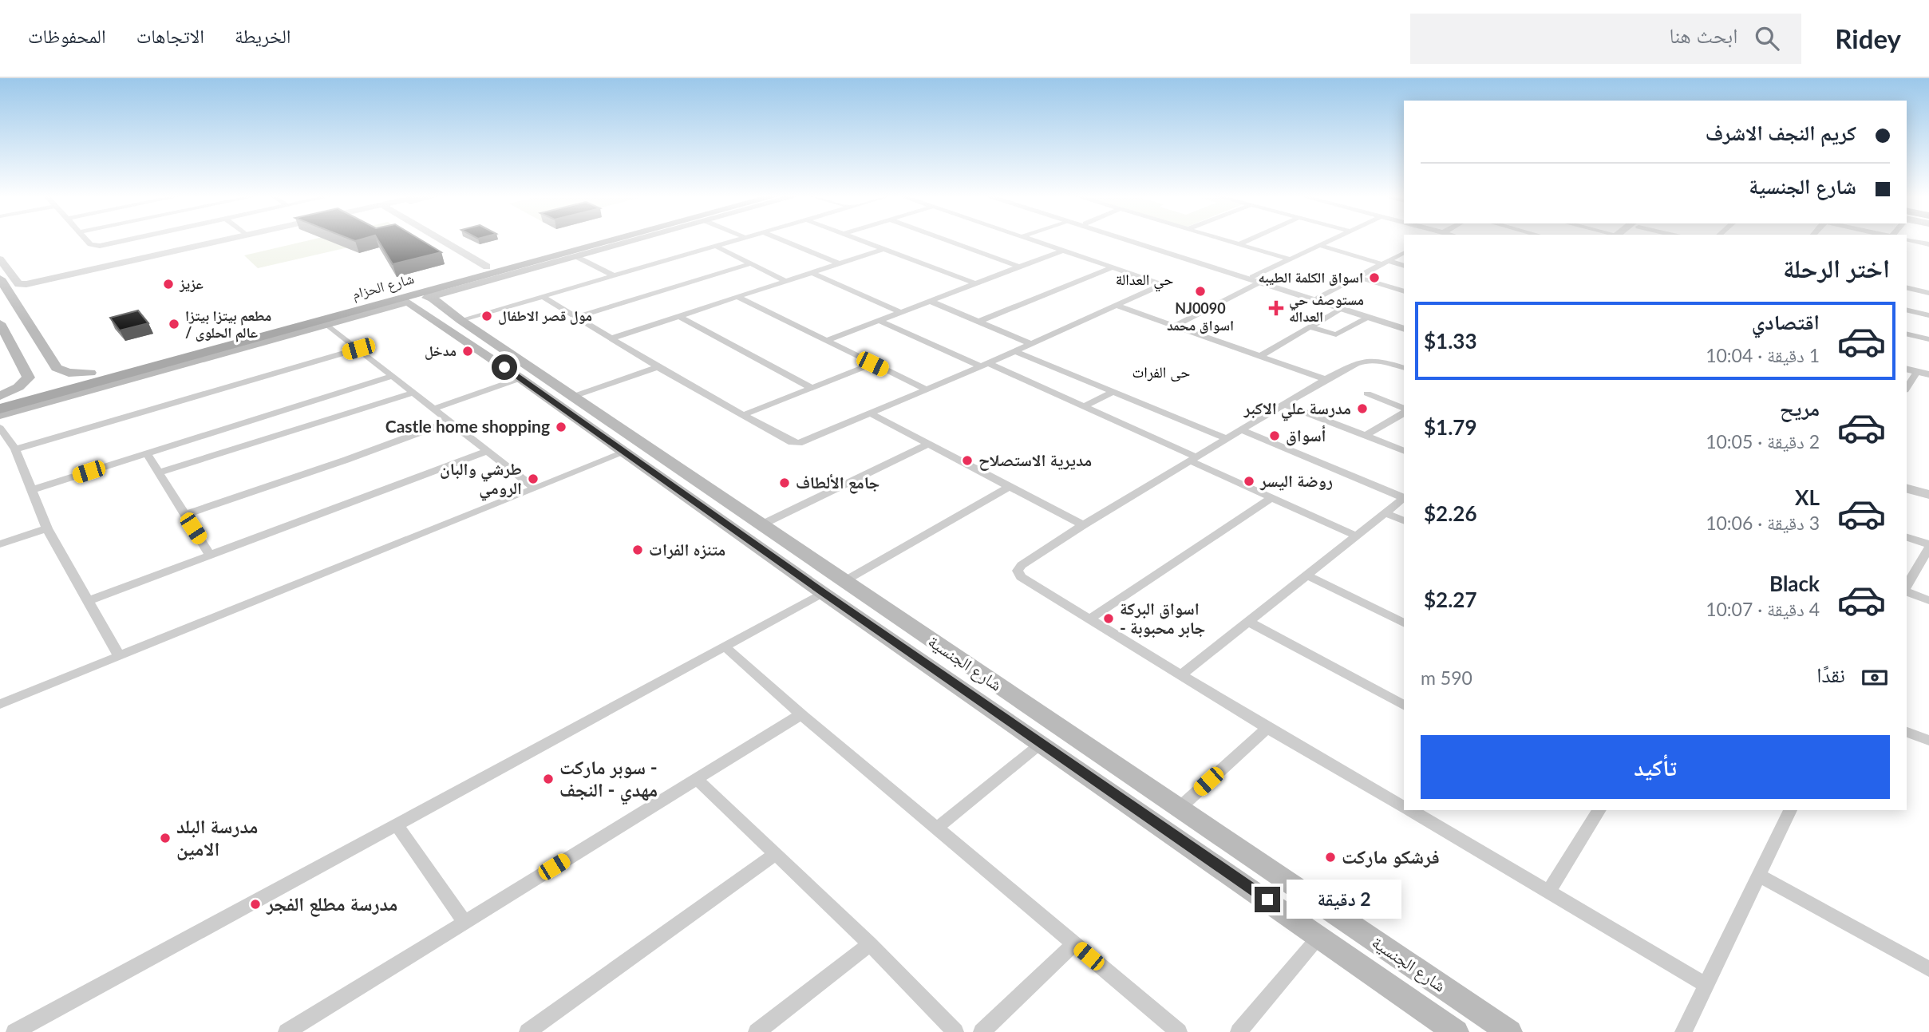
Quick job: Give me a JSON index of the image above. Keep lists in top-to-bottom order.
{
  "streets": {
    "main road": ["شارع الحزام", "شارع الجنسية"]
  },
  "crossings": [
    ["شارع الحزام", "شارع الجنسية"]
  ],
  "districts": ["حي العدالة", "حی الفرات"],
  "places": {
    "other": [
      "اسواق الكلمة الطيبه",
      "عزيز",
      "NJ0090 اسواق محمد",
      "مول قصر الاطفال",
      "مطعم بيتزا بيتزا / عالم الحلوى",
      "مدخل",
      "مدرسة علي الاكبر",
      "Castle home shopping",
      "أسواق",
      "مديرية الاستصلاح",
      "طرشي والبان الرومي",
      "روضة اليسر",
      "جامع الألطاف",
      "متنزه الفرات",
      "اسواق البركة - جابر محبوبة",
      "سوبر ماركت - مهدي - النجف",
      "مدرسة البلد الامين",
      "فرشكو ماركت",
      "مدرسة مطلع الفجر"
    ],
    "health": ["مستوصف حي العداله"]
  },
  "page": {
    "header": "Ridey",
    "search": "ابحث هنا",
    "nav": ["الخريطة", "الاتجاهات", "المحفوظات"],
    "banner": ["كريم النجف الاشرف", "شارع الجنسية"],
    "heading": "اختر الرحلة",
    "list": [
      {
        "name": "اقتصادي",
        "note": "1 دقيقة · 10:04",
        "value": "$1.33"
      },
      {
        "name": "مريح",
        "note": "2 دقيقة · 10:05",
        "value": "$1.79"
      },
      {
        "name": "XL",
        "note": "3 دقيقة · 10:06",
        "value": "$2.26"
      },
      {
        "name": "Black",
        "note": "4 دقيقة · 10:07",
        "value": "$2.27"
      }
    ],
    "pay": ["نقدًا", "590 m"],
    "buttons": "تأكيد",
    "bubble": "2 دقيقة"
  }
}
